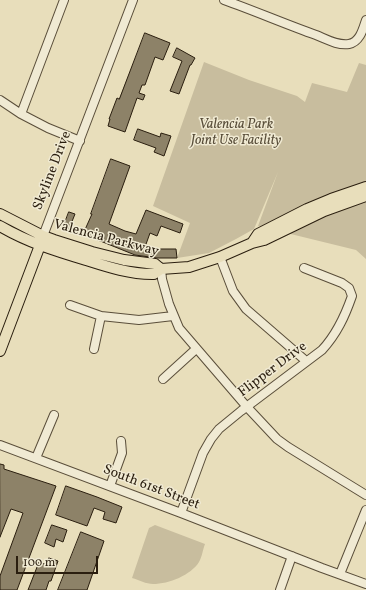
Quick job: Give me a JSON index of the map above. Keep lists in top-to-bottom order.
{
  "streets": {
    "main road": ["Skyline Drive", "Valencia Parkway"],
    "street": ["Flipper Drive", "South 61st Street"]
  },
  "crossings": [
    ["Skyline Drive", "Valencia Parkway"],
    ["Flipper Drive", "South 61st Street"]
  ],
  "parks": ["Valencia Park Joint Use Facility"],
  "scale_bar": "100 m"
}
